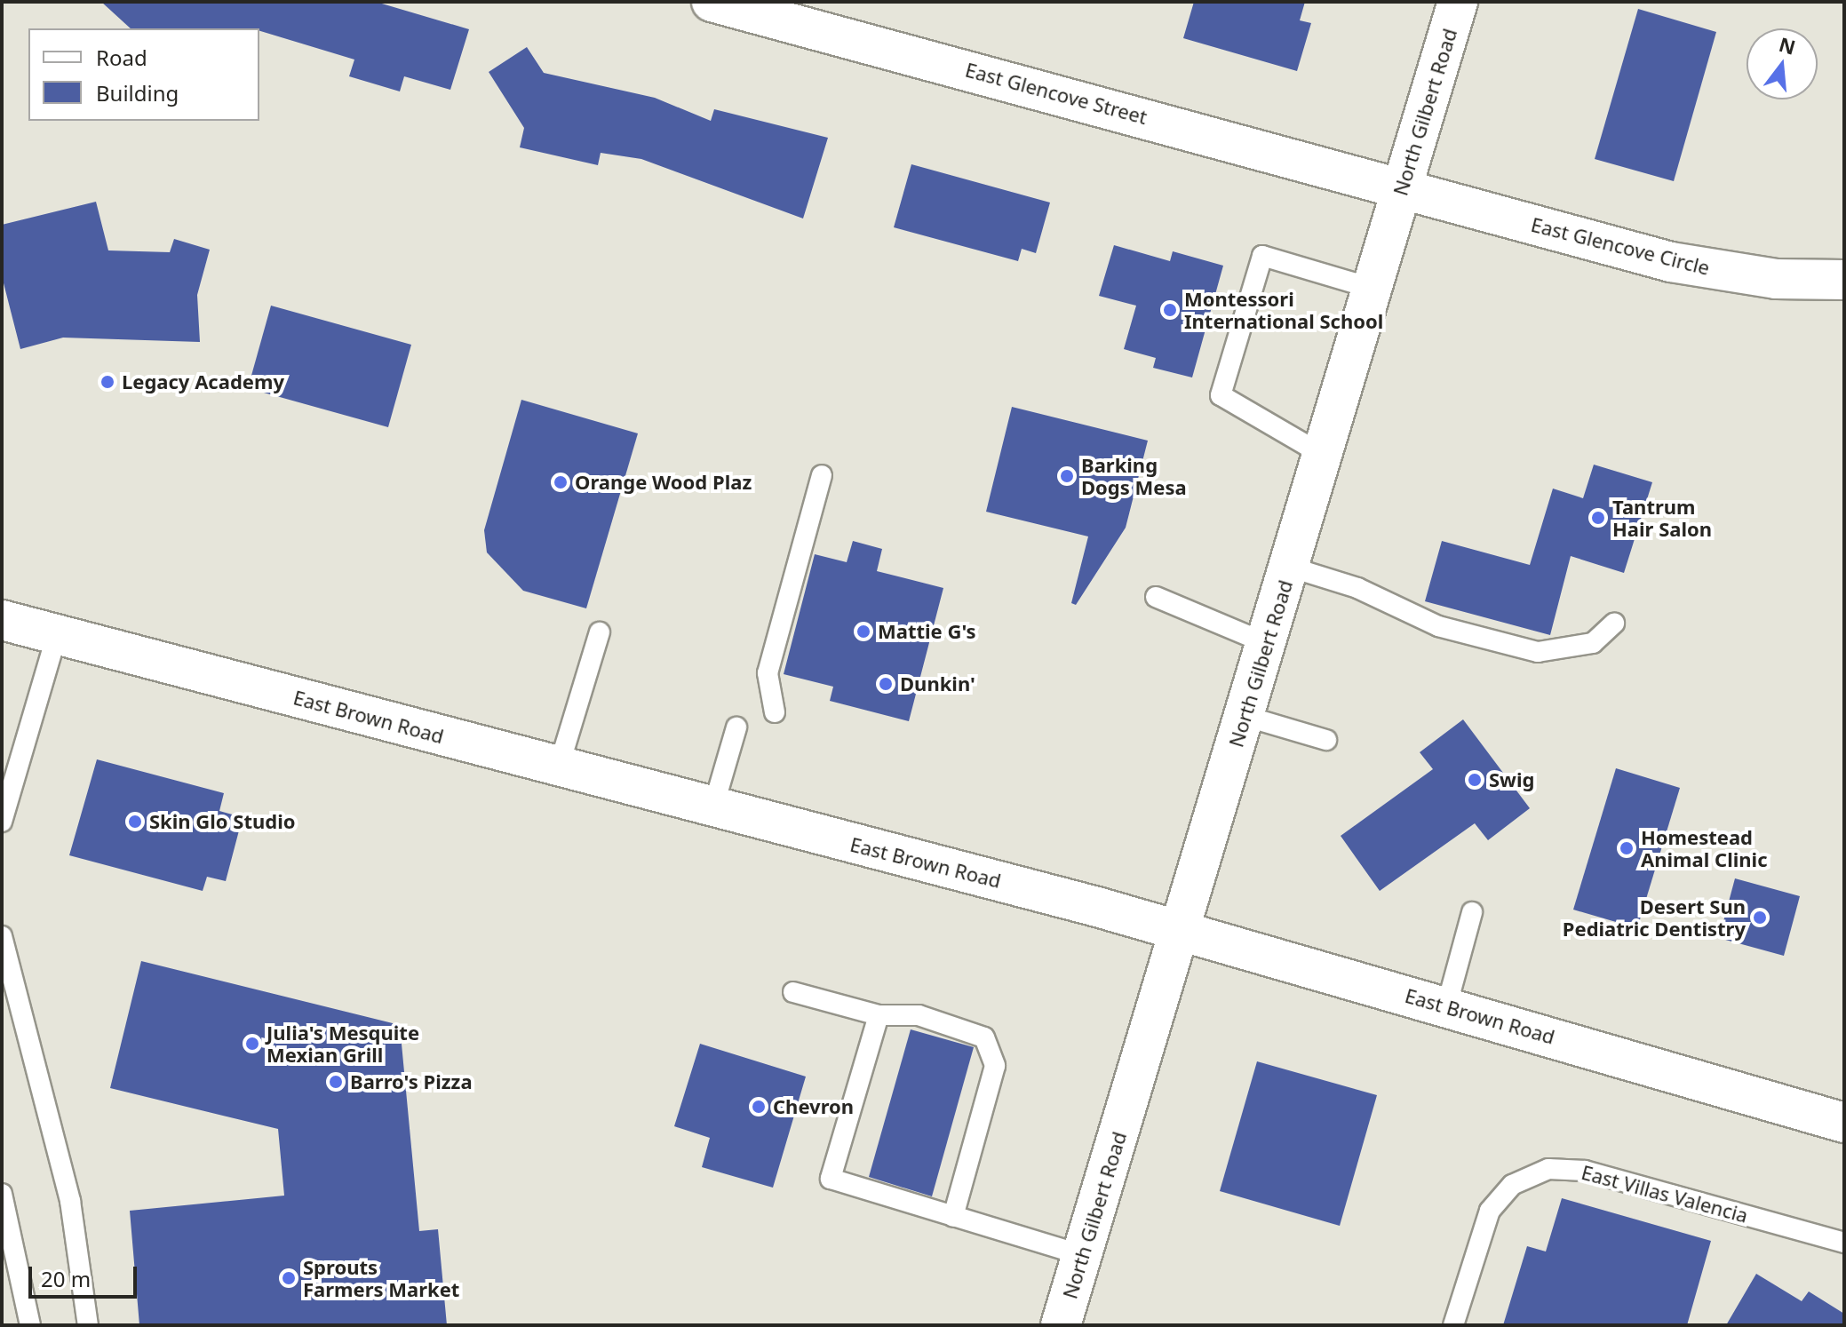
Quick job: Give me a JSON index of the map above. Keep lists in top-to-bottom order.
{
  "streets": {
    "main road": [
      "East Glencove Street",
      "North Gilbert Road",
      "East Glencove Circle",
      "East Brown Road"
    ],
    "lane": ["East Villas Valencia"]
  },
  "crossings": [
    ["East Glencove Street", "North Gilbert Road"],
    ["East Glencove Street", "East Glencove Circle"],
    ["North Gilbert Road", "East Glencove Circle"],
    ["North Gilbert Road", "East Brown Road"]
  ],
  "places": [
    "Montessori International School",
    "Legacy Academy",
    "Barking Dogs Mesa",
    "Orange Wood Plaz",
    "Tantrum Hair Salon",
    "Mattie G's",
    "Dunkin'",
    "Swig",
    "Skin Glo Studio",
    "Homestead Animal Clinic",
    "Desert Sun Pediatric Dentistry",
    "Julia's Mesquite Mexian Grill",
    "Barro's Pizza",
    "Chevron",
    "Sprouts Farmers Market"
  ],
  "legend": ["Road", "Building"],
  "scale_bar": "20 m",
  "north": "top"
}
